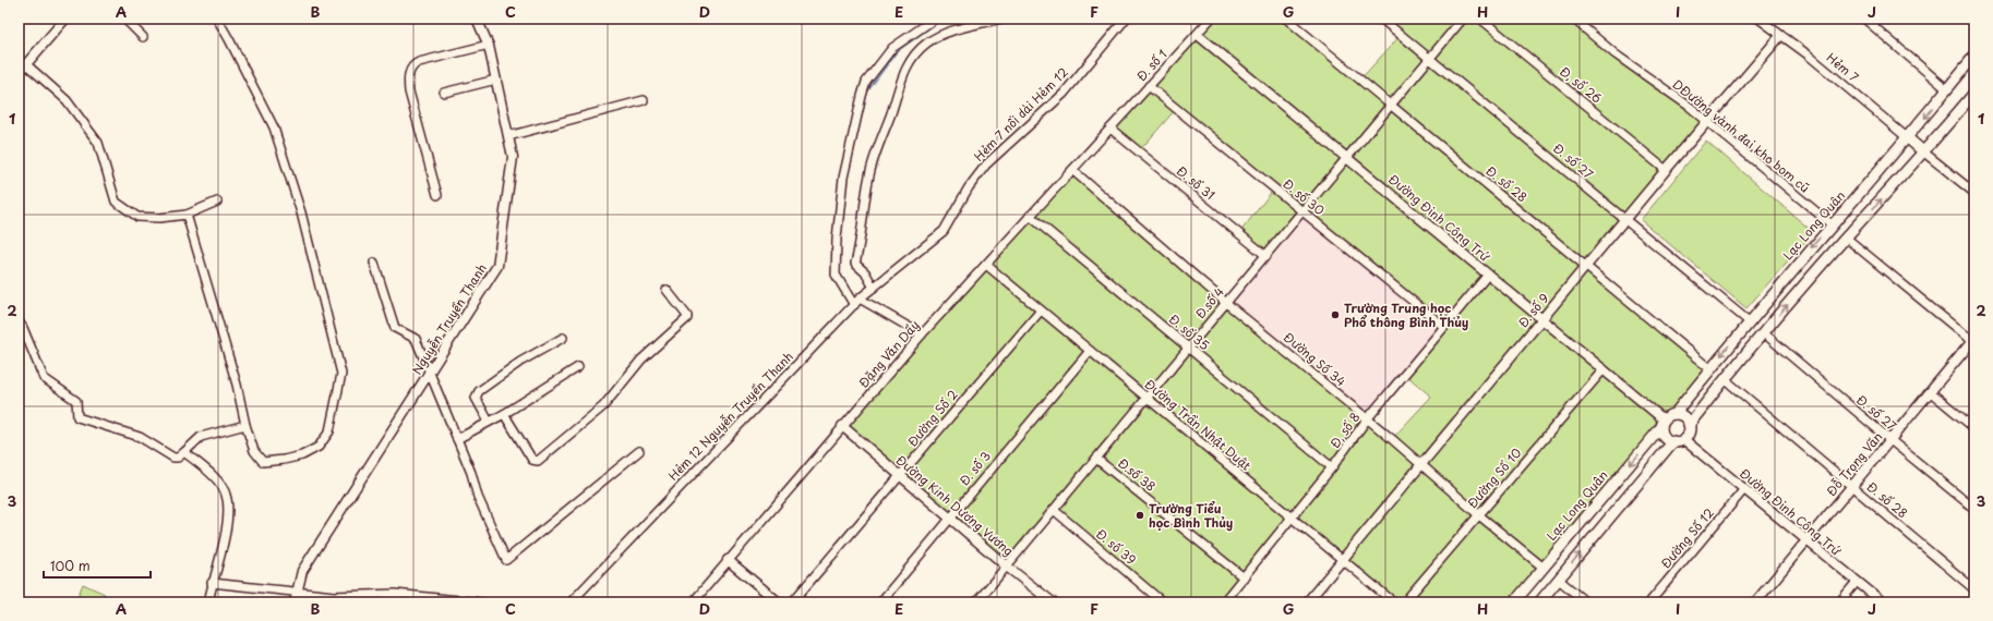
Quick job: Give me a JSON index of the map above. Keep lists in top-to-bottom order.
{
  "streets": {
    "main road": ["Lạc Long Quân"],
    "street": [
      "Đ. số 1",
      "Hẻm 7",
      "Đ, số 26",
      "Hẻm 7 nối dài Hẻm 12",
      "DĐường vành đai kho bom cũ",
      "Đ. số 27",
      "Đ. số 31",
      "Đ. số 28",
      "Đ. số 30",
      "Đường Đinh Công Trứ",
      "Đ.số 4",
      "Đ. số 9",
      "Nguyễn Truyền Thanh",
      "Đ. số 35",
      "Đặng Văn Dầy",
      "Đường Số 34",
      "Hẻm 12 Nguyễn Truyền Thanh",
      "Đường Số 2",
      "Đường Trần Nhật Duật",
      "Đ, số 8",
      "Đỗ Trọng Văn",
      "Đ. số 3",
      "Đ.số 38",
      "Đường Số 10",
      "Đường Kinh Dương Vương",
      "Đường Số 12",
      "Đ. số 39"
    ]
  },
  "crossings": [
    ["Đ. số 1", "Đ. số 31"],
    ["Đ. số 1", "Đ. số 30"],
    ["Đ. số 1", "Đường Đinh Công Trứ"],
    ["Đ. số 1", "Đặng Văn Dầy"],
    ["Hẻm 7", "Lạc Long Quân"],
    ["Hẻm 7", "Đ. số 9"],
    ["Đ, số 26", "Đ. số 9"],
    ["Hẻm 7 nối dài Hẻm 12", "Hẻm 12 Nguyễn Truyền Thanh"],
    ["DĐường vành đai kho bom cũ", "Lạc Long Quân"],
    ["DĐường vành đai kho bom cũ", "Đ. số 9"],
    ["Đ. số 27", "Lạc Long Quân"],
    ["Đ. số 27", "Đ.số 4"],
    ["Đ. số 27", "Đ. số 9"],
    ["Đ. số 27", "Đỗ Trọng Văn"],
    ["Đ. số 31", "Đ.số 4"],
    ["Đ. số 31", "Đặng Văn Dầy"],
    ["Đ. số 28", "Lạc Long Quân"],
    ["Đ. số 28", "Đ.số 4"],
    ["Đ. số 28", "Đ. số 9"],
    ["Đ. số 28", "Đỗ Trọng Văn"],
    ["Đ. số 30", "Đ.số 4"],
    ["Đ. số 30", "Đ, số 8"],
    ["Đường Đinh Công Trứ", "Lạc Long Quân"],
    ["Đường Đinh Công Trứ", "Đ.số 4"],
    ["Đường Đinh Công Trứ", "Đ. số 9"],
    ["Đường Đinh Công Trứ", "Đ, số 8"],
    ["Đường Đinh Công Trứ", "Đỗ Trọng Văn"],
    ["Đường Đinh Công Trứ", "Đường Số 10"],
    ["Đường Đinh Công Trứ", "Đường Số 12"],
    ["Lạc Long Quân", "Đường Số 34"],
    ["Đ.số 4", "Đ. số 35"],
    ["Đ.số 4", "Đường Số 34"],
    ["Đ.số 4", "Đường Trần Nhật Duật"],
    ["Đ.số 4", "Đ.số 38"],
    ["Đ.số 4", "Đường Kinh Dương Vương"],
    ["Đ.số 4", "Đ. số 39"],
    ["Đ. số 9", "Đường Số 34"],
    ["Đ. số 9", "Đường Trần Nhật Duật"],
    ["Đ. số 35", "Đặng Văn Dầy"],
    ["Đ. số 35", "Đ, số 8"],
    ["Đặng Văn Dầy", "Đường Số 34"],
    ["Đặng Văn Dầy", "Đường Trần Nhật Duật"],
    ["Đặng Văn Dầy", "Đường Kinh Dương Vương"],
    ["Đường Số 34", "Đ, số 8"],
    ["Đường Số 34", "Đường Số 10"],
    ["Đường Số 2", "Đường Trần Nhật Duật"],
    ["Đường Số 2", "Đường Kinh Dương Vương"],
    ["Đường Trần Nhật Duật", "Đ, số 8"],
    ["Đường Trần Nhật Duật", "Đ. số 3"],
    ["Đ, số 8", "Đ.số 38"],
    ["Đ. số 3", "Đường Kinh Dương Vương"]
  ],
  "places": ["Trường Trung học Phổ thông Bình Thủy", "Trường Tiểu học Bình Thủy"],
  "scale_bar": "100 m",
  "grid": {
    "columns": [
      "A",
      "B",
      "C",
      "D",
      "E",
      "F",
      "G",
      "H",
      "I",
      "J"
    ],
    "rows": ["1", "2", "3"]
  }
}
